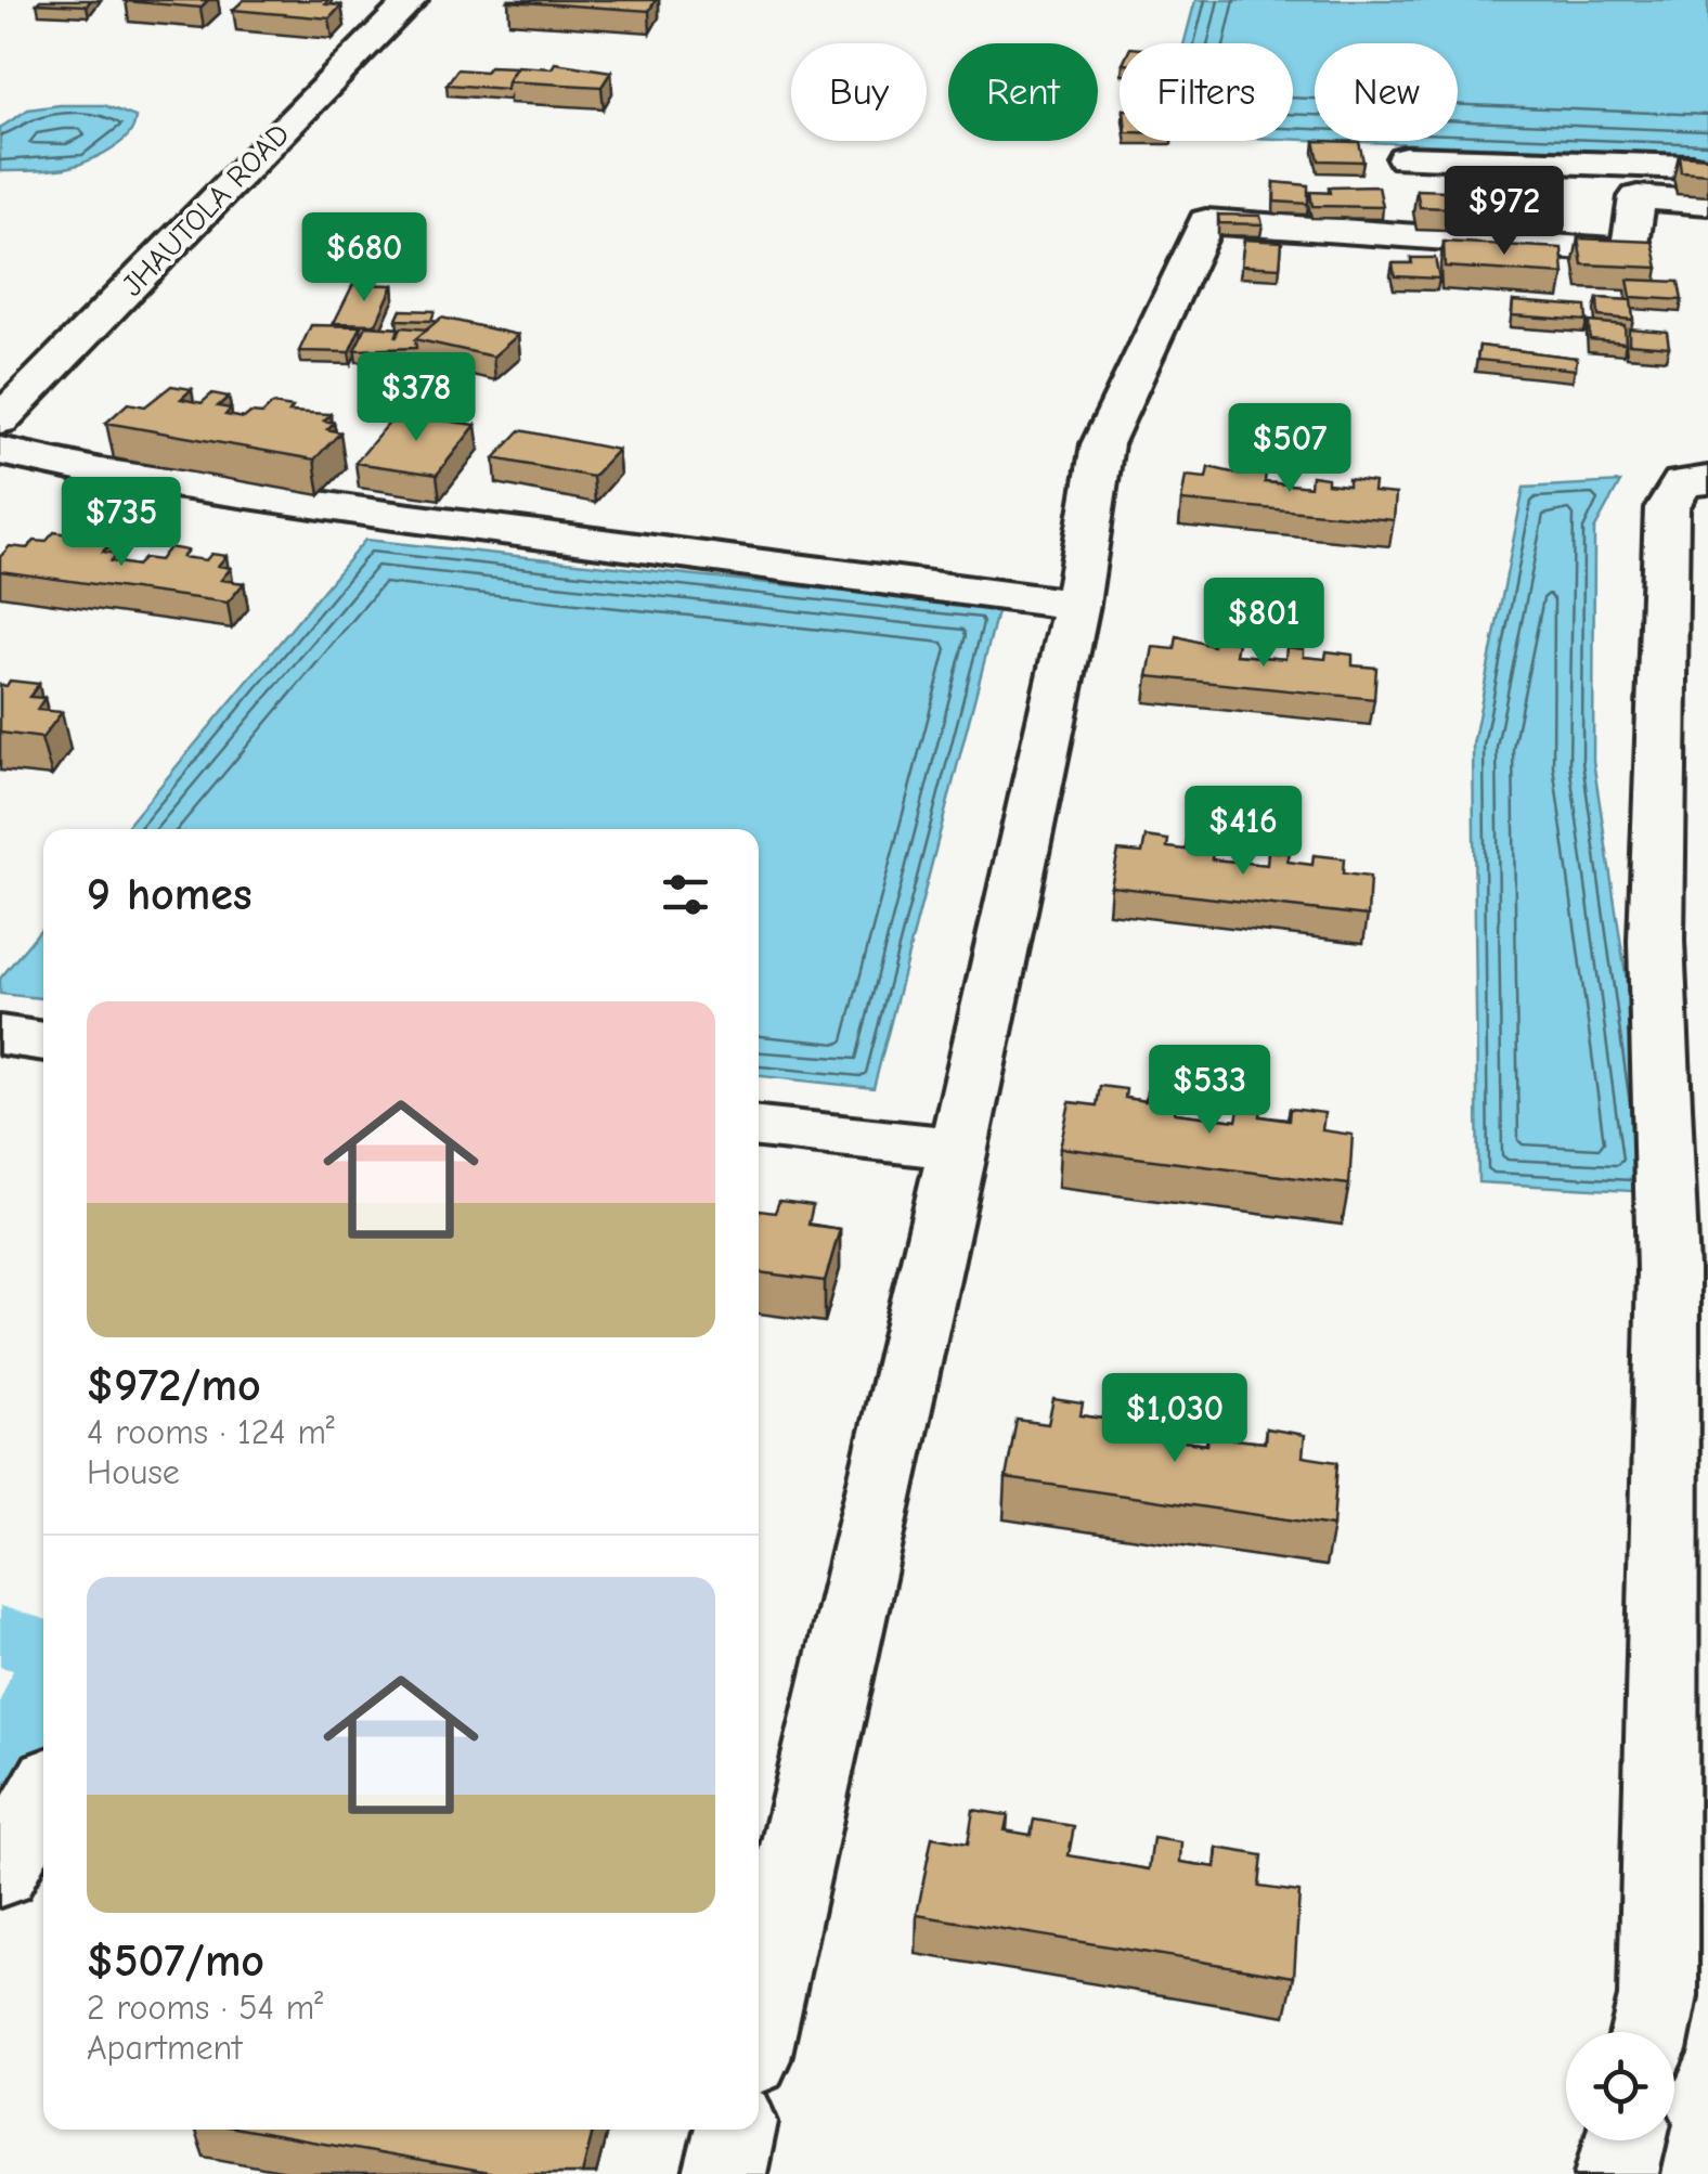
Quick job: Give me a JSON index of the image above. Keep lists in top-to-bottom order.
{
  "streets": {
    "street": ["JHAUTOLA ROAD"]
  },
  "page": {
    "chip": [
      "Buy",
      "Rent",
      "Filters",
      "New"
    ],
    "price": [
      "$972",
      "$680",
      "$378",
      "$507",
      "$735",
      "$801",
      "$416",
      "$533",
      "$1,030"
    ],
    "heading": "9 homes",
    "list": [
      {
        "name": "$972/mo",
        "note": "4 rooms · 124 m² · House"
      },
      {
        "name": "$507/mo",
        "note": "2 rooms · 54 m² · Apartment"
      }
    ]
  }
}
